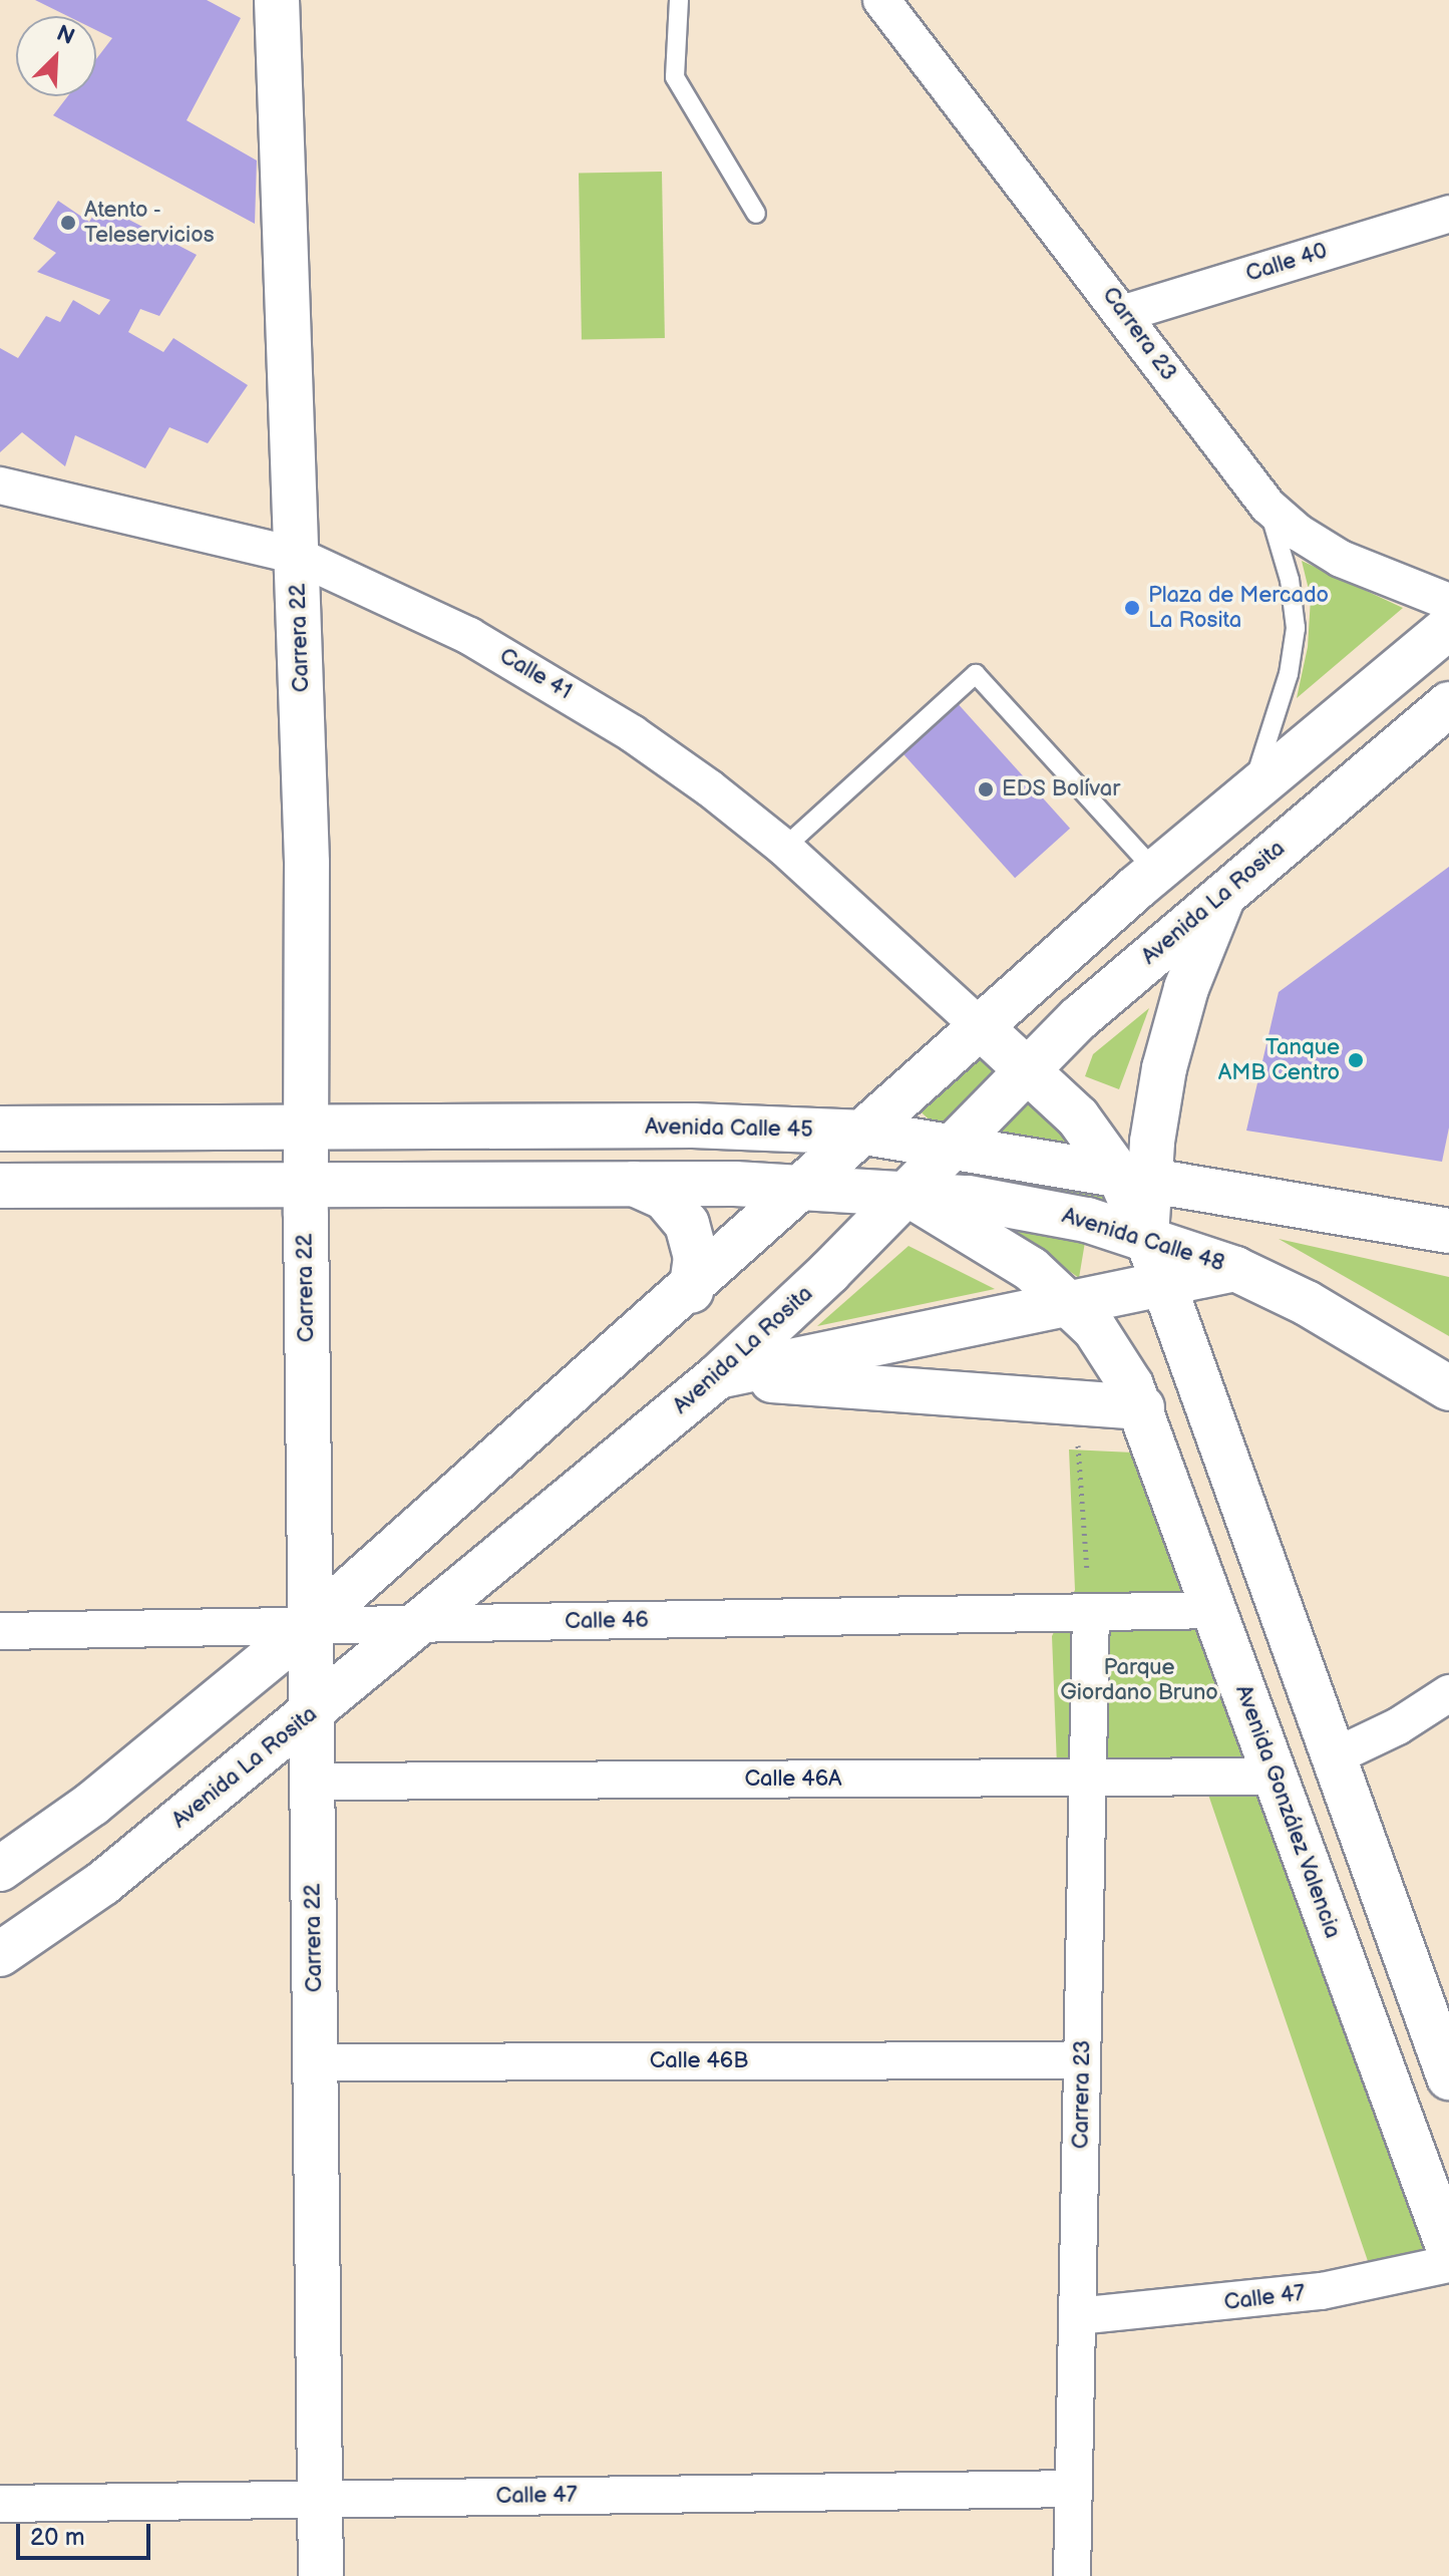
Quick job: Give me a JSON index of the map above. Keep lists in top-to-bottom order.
{
  "streets": {
    "main road": [
      "Carrera 22",
      "Avenida La Rosita",
      "Avenida Calle 45",
      "Avenida Calle 48",
      "Avenida González Valencia"
    ],
    "street": [
      "Calle 40",
      "Carrera 23",
      "Calle 41",
      "Calle 46",
      "Calle 46A",
      "Calle 46B",
      "Calle 47"
    ]
  },
  "crossings": [
    ["Calle 40", "Carrera 23"],
    ["Carrera 23", "Calle 46"],
    ["Carrera 23", "Calle 46A"],
    ["Carrera 23", "Calle 46B"],
    ["Carrera 23", "Calle 47"],
    ["Carrera 22", "Calle 41"],
    ["Carrera 22", "Avenida La Rosita"],
    ["Carrera 22", "Avenida Calle 45"],
    ["Carrera 22", "Calle 46"],
    ["Carrera 22", "Calle 46A"],
    ["Carrera 22", "Calle 46B"],
    ["Carrera 22", "Calle 47"],
    ["Avenida La Rosita", "Avenida Calle 45"],
    ["Avenida La Rosita", "Avenida Calle 48"],
    ["Avenida La Rosita", "Calle 46"],
    ["Avenida La Rosita", "Avenida González Valencia"],
    ["Avenida Calle 48", "Avenida González Valencia"],
    ["Calle 46", "Avenida González Valencia"],
    ["Calle 46A", "Avenida González Valencia"]
  ],
  "parks": ["Parque Giordano Bruno"],
  "places": [
    "Atento - Teleservicios",
    "Plaza de Mercado La Rosita",
    "EDS Bolívar",
    "Tanque AMB Centro"
  ],
  "scale_bar": "20 m",
  "north": "top right"
}
